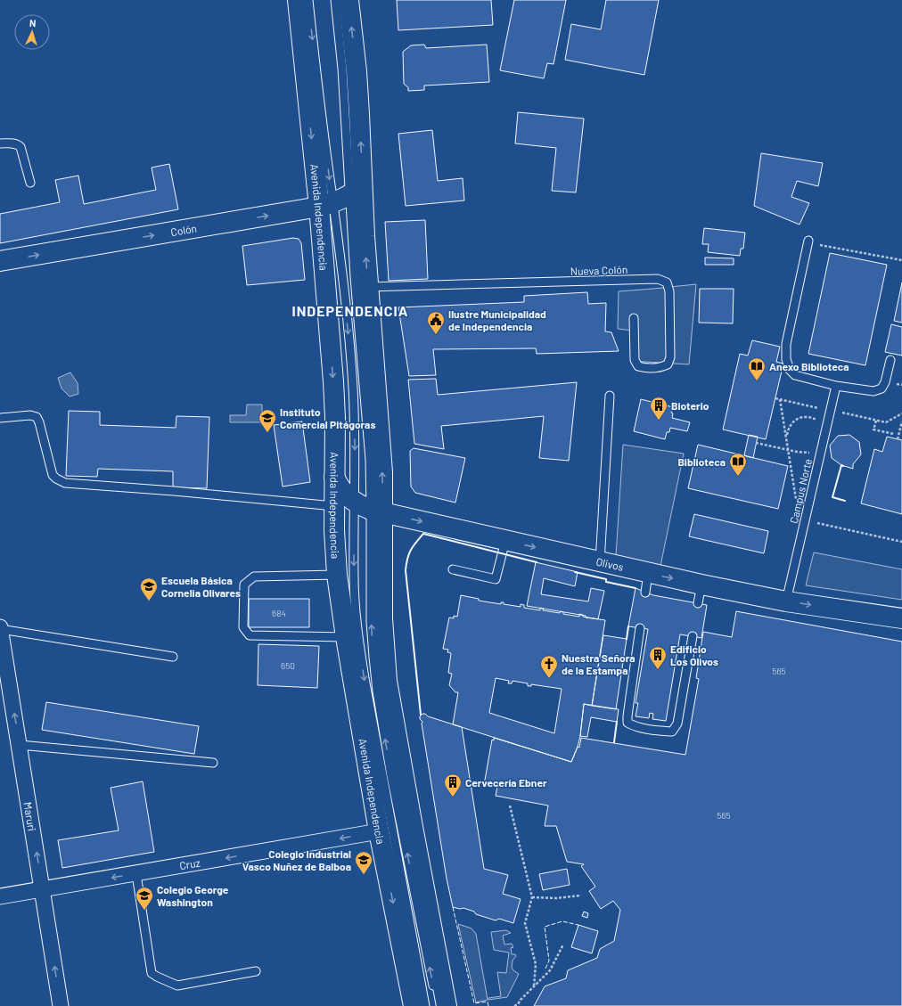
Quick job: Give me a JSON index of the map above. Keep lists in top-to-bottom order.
{
  "streets": {
    "main road": ["Avenida Independencia", "Colón", "Olivos"],
    "street": ["Maruri", "Cruz"],
    "lane": ["Nueva Colón", "Campus Norte"]
  },
  "crossings": [
    ["Avenida Independencia", "Colón"],
    ["Avenida Independencia", "Nueva Colón"],
    ["Avenida Independencia", "Olivos"],
    ["Avenida Independencia", "Cruz"],
    ["Campus Norte", "Olivos"],
    ["Maruri", "Cruz"]
  ],
  "one_way": [
    "Colón",
    "Olivos",
    "Maruri",
    "Cruz"
  ],
  "districts": ["INDEPENDENCIA"],
  "places": {
    "public building": ["Ilustre Municipalidad de Independencia"],
    "library": ["Anexo Biblioteca", "Biblioteca"],
    "building": ["Bioterio", "Edificio Los Olivos", "Cervecería Ebner"],
    "school or university": [
      "Instituto Comercial Pitágoras",
      "Escuela Básica Cornelia Olivares",
      "Colegio Industrial Vasco Nuñez de Balboa",
      "Colegio George Washington"
    ],
    "church": ["Nuestra Señora de la Estampa"]
  },
  "house_numbers": [
    "684",
    "650",
    "565",
    "565"
  ],
  "north": "top"
}
